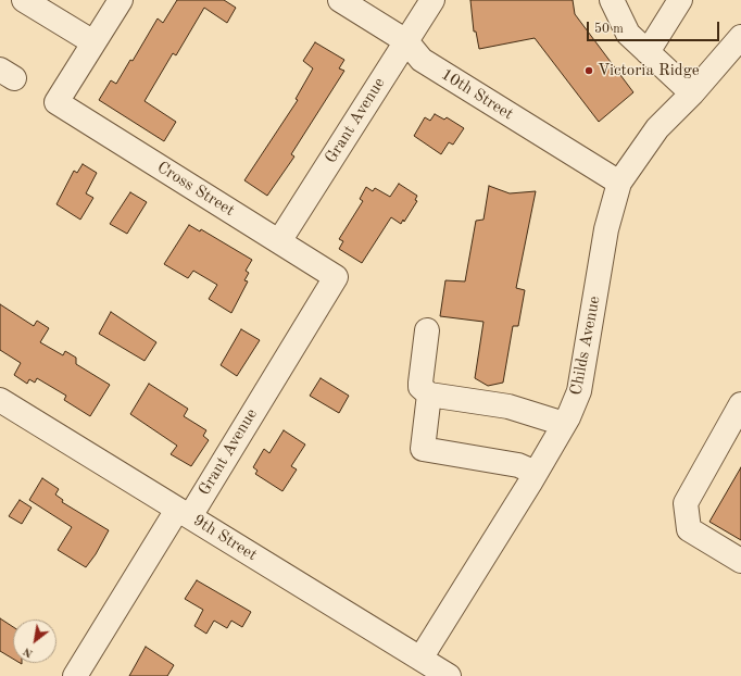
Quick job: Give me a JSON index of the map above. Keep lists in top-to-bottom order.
{
  "streets": {
    "street": [
      "10th Street",
      "Grant Avenue",
      "Cross Street",
      "Childs Avenue",
      "9th Street"
    ]
  },
  "crossings": [
    ["10th Street", "Grant Avenue"],
    ["10th Street", "Childs Avenue"],
    ["Grant Avenue", "Cross Street"],
    ["Grant Avenue", "9th Street"],
    ["Childs Avenue", "9th Street"]
  ],
  "places": ["Victoria Ridge"],
  "scale_bar": "50 m",
  "north": "bottom left"
}
